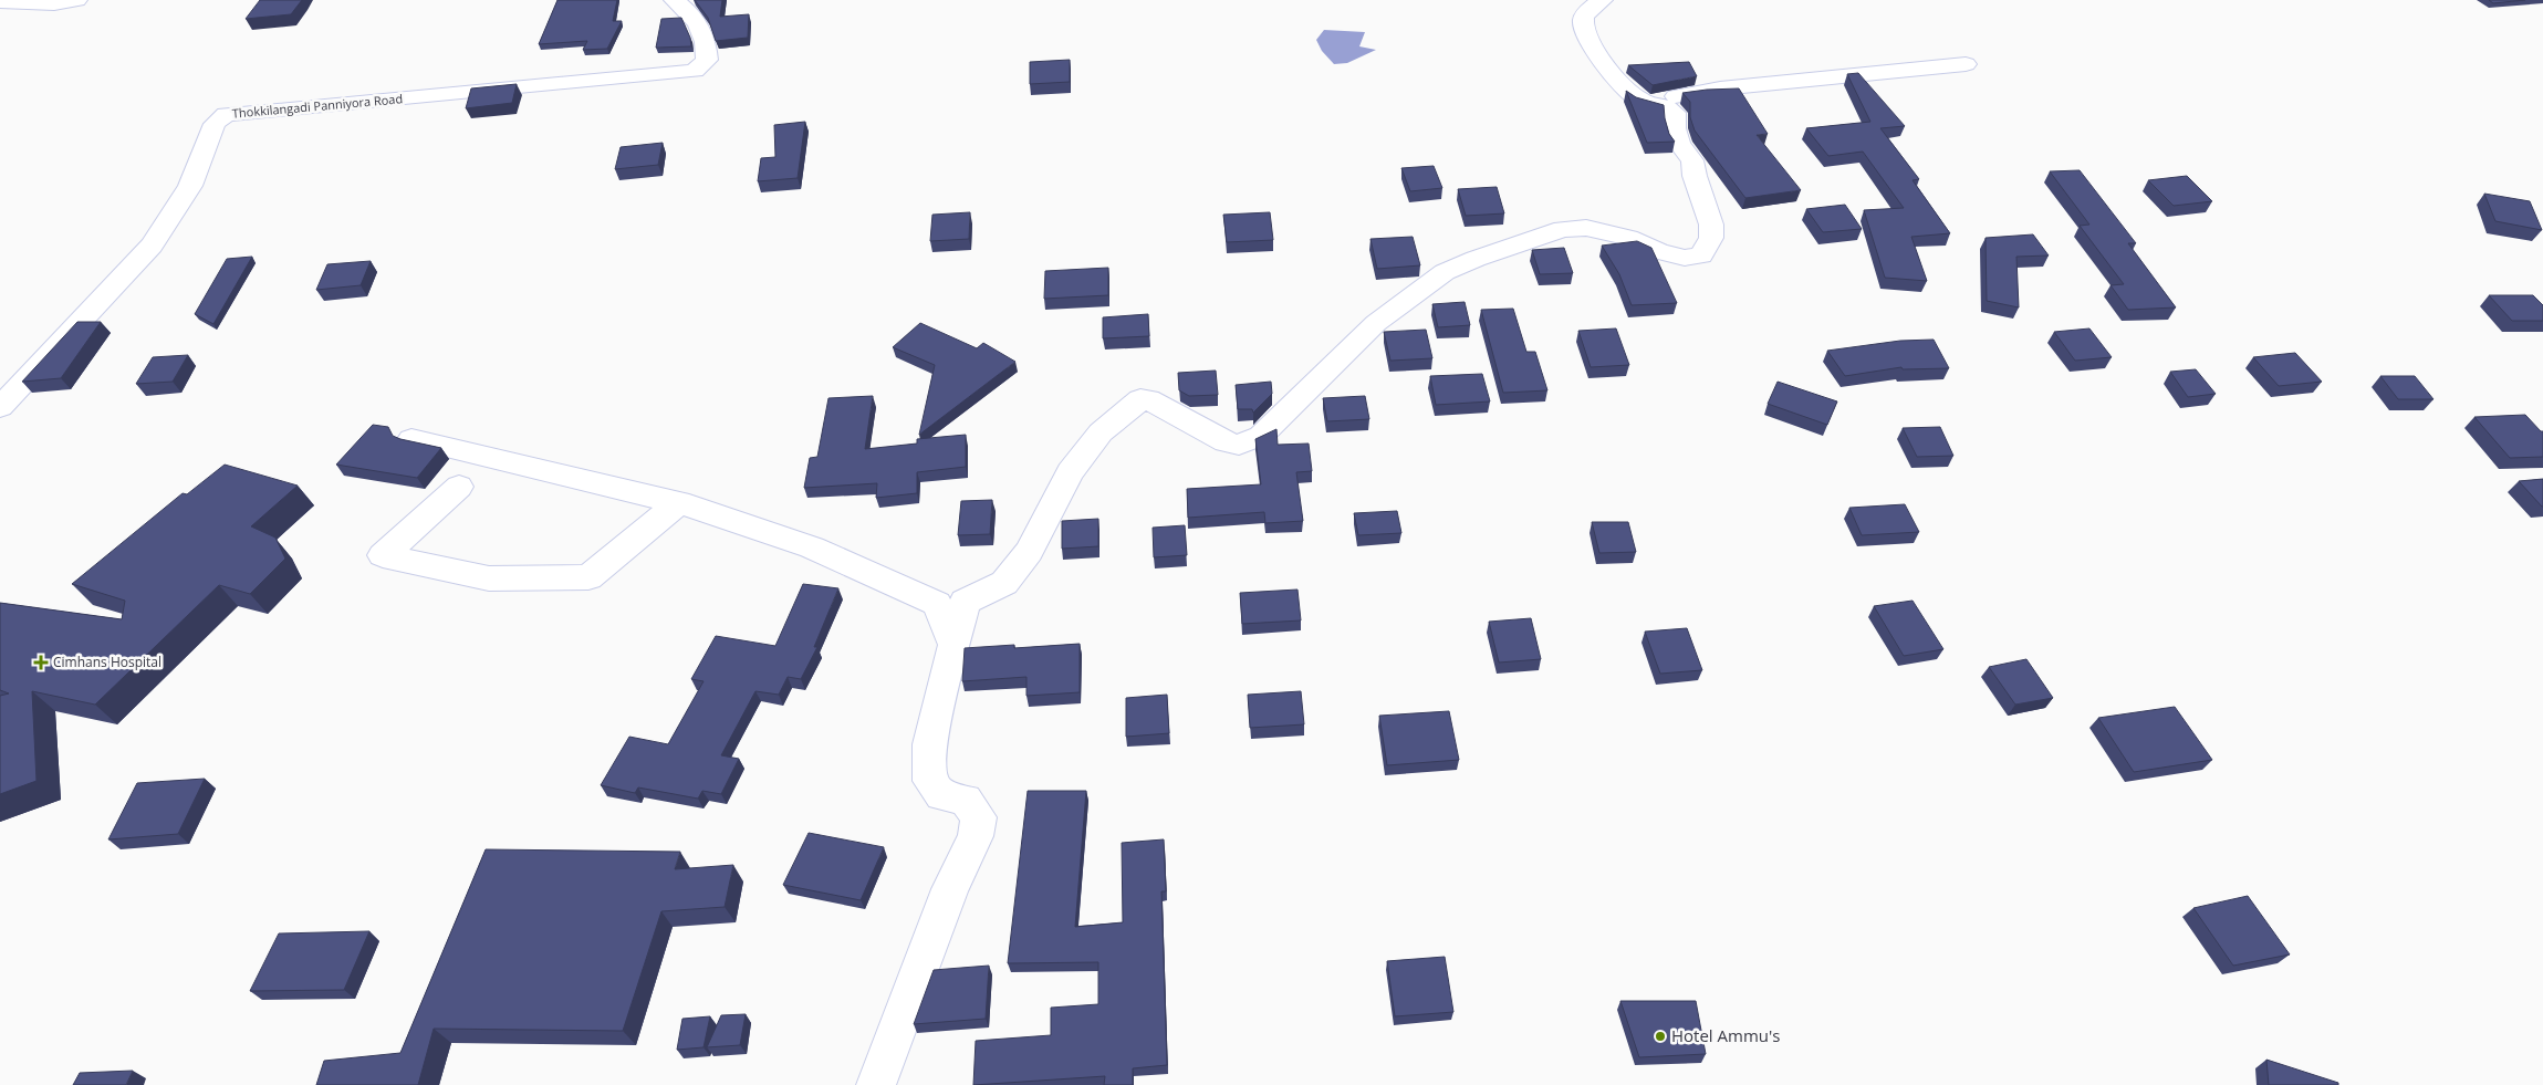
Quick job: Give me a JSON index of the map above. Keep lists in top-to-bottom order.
{
  "streets": {
    "street": ["Thokkilangadi Panniyora Road"]
  },
  "places": {
    "health": ["Cimhans Hospital"],
    "other": ["Hotel Ammu's"]
  }
}
